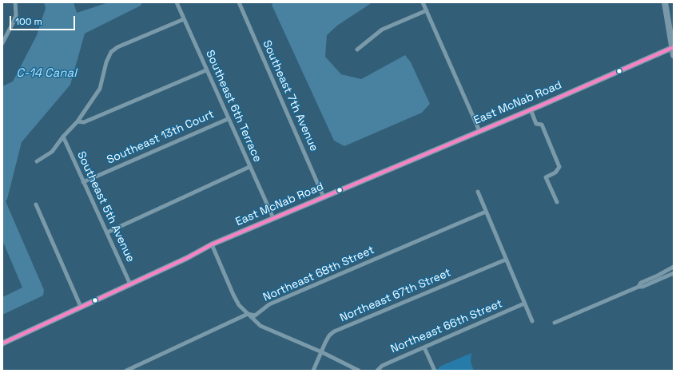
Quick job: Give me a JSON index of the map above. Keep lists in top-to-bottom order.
{
  "streets": {
    "street": [
      "Southeast 7th Avenue",
      "East McNab Road",
      "Southeast 6th Terrace",
      "Southeast 13th Court",
      "Southeast 5th Avenue",
      "Northeast 68th Street",
      "Northeast 67th Street",
      "Northeast 66th Street"
    ]
  },
  "crossings": [
    ["Southeast 7th Avenue", "East McNab Road"],
    ["East McNab Road", "Southeast 6th Terrace"],
    ["East McNab Road", "Southeast 5th Avenue"],
    ["Southeast 6th Terrace", "Southeast 13th Court"],
    ["Southeast 13th Court", "Southeast 5th Avenue"]
  ],
  "water": ["C-14 Canal"],
  "scale_bar": "100 m"
}
